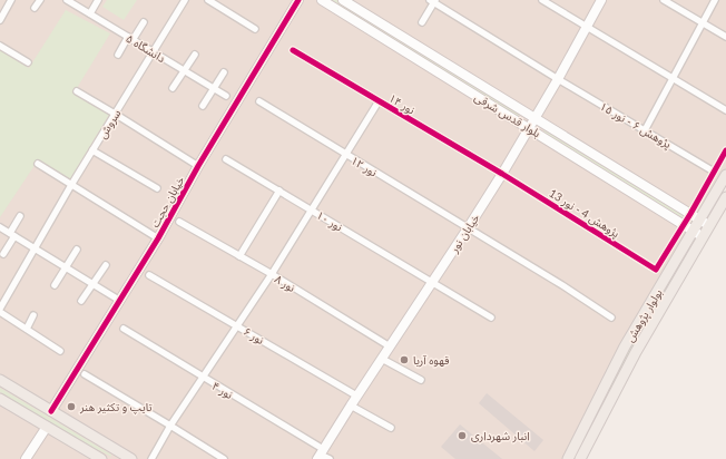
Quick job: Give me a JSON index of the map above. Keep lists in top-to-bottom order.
{
  "streets": {
    "main road": [
      "بلوار قدس شرقی",
      "خیابان حجت",
      "خیابان نور",
      "بولوار پژوهش"
    ],
    "street": [
      "دانشگاه ۵",
      "نور ۱۴",
      "سروش",
      "پژوهش ۶ - نور ۱۵",
      "نور ۱۲",
      "پژوهش 4 - نور 13",
      "نور ۱۰",
      "نور ۸",
      "نور ۶",
      "نور ۴"
    ]
  },
  "crossings": [
    ["دانشگاه ۵", "سروش"],
    ["نور ۱۴", "پژوهش 4 - نور 13"],
    ["نور ۱۴", "خیابان نور"],
    ["بلوار قدس شرقی", "پژوهش 4 - نور 13"],
    ["بلوار قدس شرقی", "خیابان نور"],
    ["بلوار قدس شرقی", "بولوار پژوهش"],
    ["پژوهش ۶ - نور ۱۵", "خیابان نور"],
    ["نور ۱۲", "خیابان نور"],
    ["پژوهش 4 - نور 13", "خیابان نور"],
    ["نور ۱۰", "خیابان نور"],
    ["خیابان نور", "نور ۸"],
    ["خیابان نور", "نور ۶"],
    ["خیابان نور", "نور ۴"]
  ],
  "places": ["قهوه آریا", "تایپ و تکثیر هنر", "انبار شهرداری"]
}
